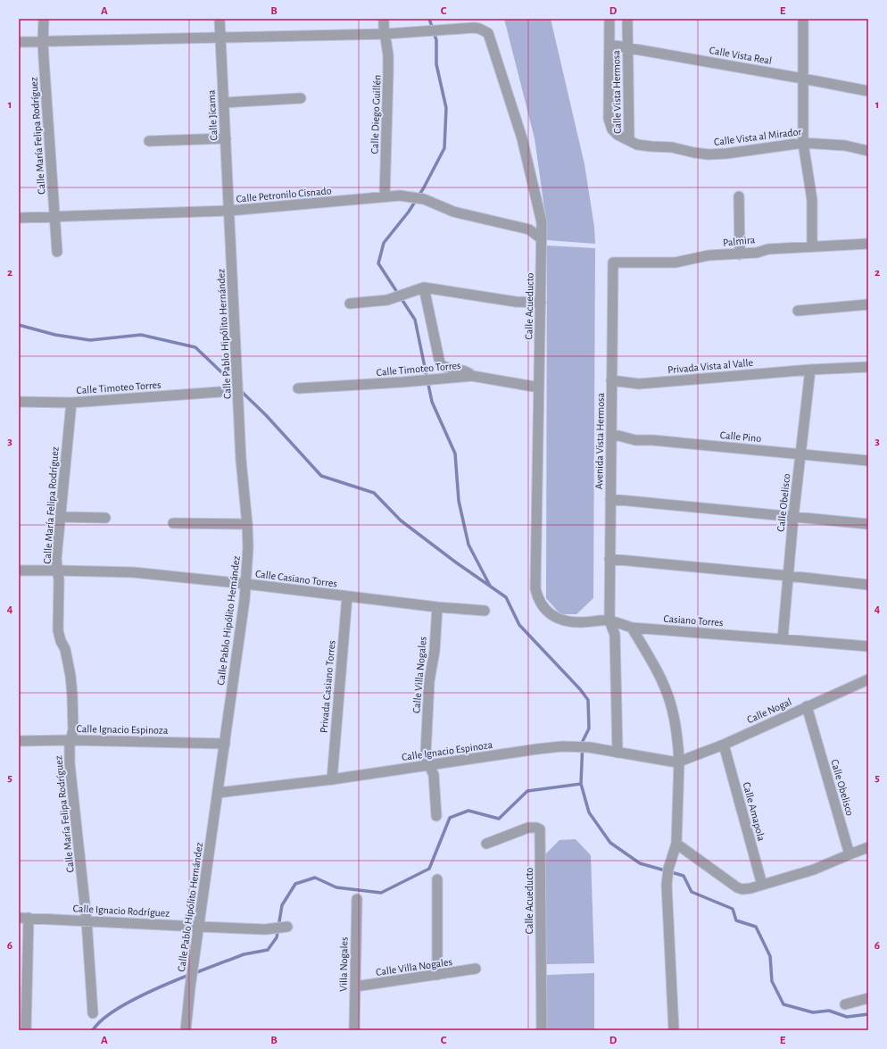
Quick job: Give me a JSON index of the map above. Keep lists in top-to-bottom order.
{
  "streets": {
    "street": [
      "Calle Vista Real",
      "Calle Vista Hermosa",
      "Calle Diego Guillén",
      "Calle Jícama",
      "Calle María Felipa Rodríguez",
      "Calle Vista al Mirador",
      "Calle Petronilo Cisnado",
      "Palmira",
      "Calle Acueducto",
      "Calle Pablo Hipólito Hernández",
      "Privada Vista al Valle",
      "Calle Timoteo Torres",
      "Calle Pino",
      "Avenida Vista Hermosa",
      "Calle Obelisco",
      "Calle Casiano Torres",
      "Casiano Torres",
      "Calle Villa Nogales",
      "Privada Casiano Torres",
      "Calle Nogal",
      "Calle Ignacio Espinoza",
      "Calle Amapola",
      "Calle Ignacio Rodríguez",
      "Villa Nogales"
    ]
  },
  "crossings": [
    ["Calle Vista Real", "Calle Vista Hermosa"],
    ["Calle Vista Hermosa", "Calle Vista al Mirador"],
    ["Calle Diego Guillén", "Calle Petronilo Cisnado"],
    ["Calle Diego Guillén", "Calle Acueducto"],
    ["Calle Jícama", "Calle Petronilo Cisnado"],
    ["Calle Jícama", "Calle Pablo Hipólito Hernández"],
    ["Calle María Felipa Rodríguez", "Calle Petronilo Cisnado"],
    ["Calle María Felipa Rodríguez", "Calle Timoteo Torres"],
    ["Calle María Felipa Rodríguez", "Calle Casiano Torres"],
    ["Calle María Felipa Rodríguez", "Calle Ignacio Espinoza"],
    ["Calle María Felipa Rodríguez", "Calle Ignacio Rodríguez"],
    ["Calle Petronilo Cisnado", "Calle Acueducto"],
    ["Calle Petronilo Cisnado", "Calle Pablo Hipólito Hernández"],
    ["Palmira", "Avenida Vista Hermosa"],
    ["Calle Acueducto", "Calle Timoteo Torres"],
    ["Calle Acueducto", "Casiano Torres"],
    ["Calle Pablo Hipólito Hernández", "Calle Casiano Torres"],
    ["Calle Pablo Hipólito Hernández", "Calle Ignacio Espinoza"],
    ["Calle Pablo Hipólito Hernández", "Calle Ignacio Rodríguez"],
    ["Privada Vista al Valle", "Avenida Vista Hermosa"],
    ["Privada Vista al Valle", "Calle Obelisco"],
    ["Calle Pino", "Avenida Vista Hermosa"],
    ["Calle Pino", "Calle Obelisco"],
    ["Avenida Vista Hermosa", "Casiano Torres"],
    ["Avenida Vista Hermosa", "Calle Ignacio Espinoza"],
    ["Calle Obelisco", "Casiano Torres"],
    ["Calle Obelisco", "Calle Nogal"],
    ["Calle Casiano Torres", "Calle Villa Nogales"],
    ["Calle Casiano Torres", "Privada Casiano Torres"],
    ["Calle Villa Nogales", "Calle Ignacio Espinoza"],
    ["Calle Villa Nogales", "Villa Nogales"],
    ["Privada Casiano Torres", "Calle Ignacio Espinoza"],
    ["Calle Nogal", "Calle Ignacio Espinoza"],
    ["Calle Nogal", "Calle Amapola"]
  ],
  "grid": {
    "columns": [
      "A",
      "B",
      "C",
      "D",
      "E"
    ],
    "rows": [
      "1",
      "2",
      "3",
      "4",
      "5",
      "6"
    ]
  }
}
